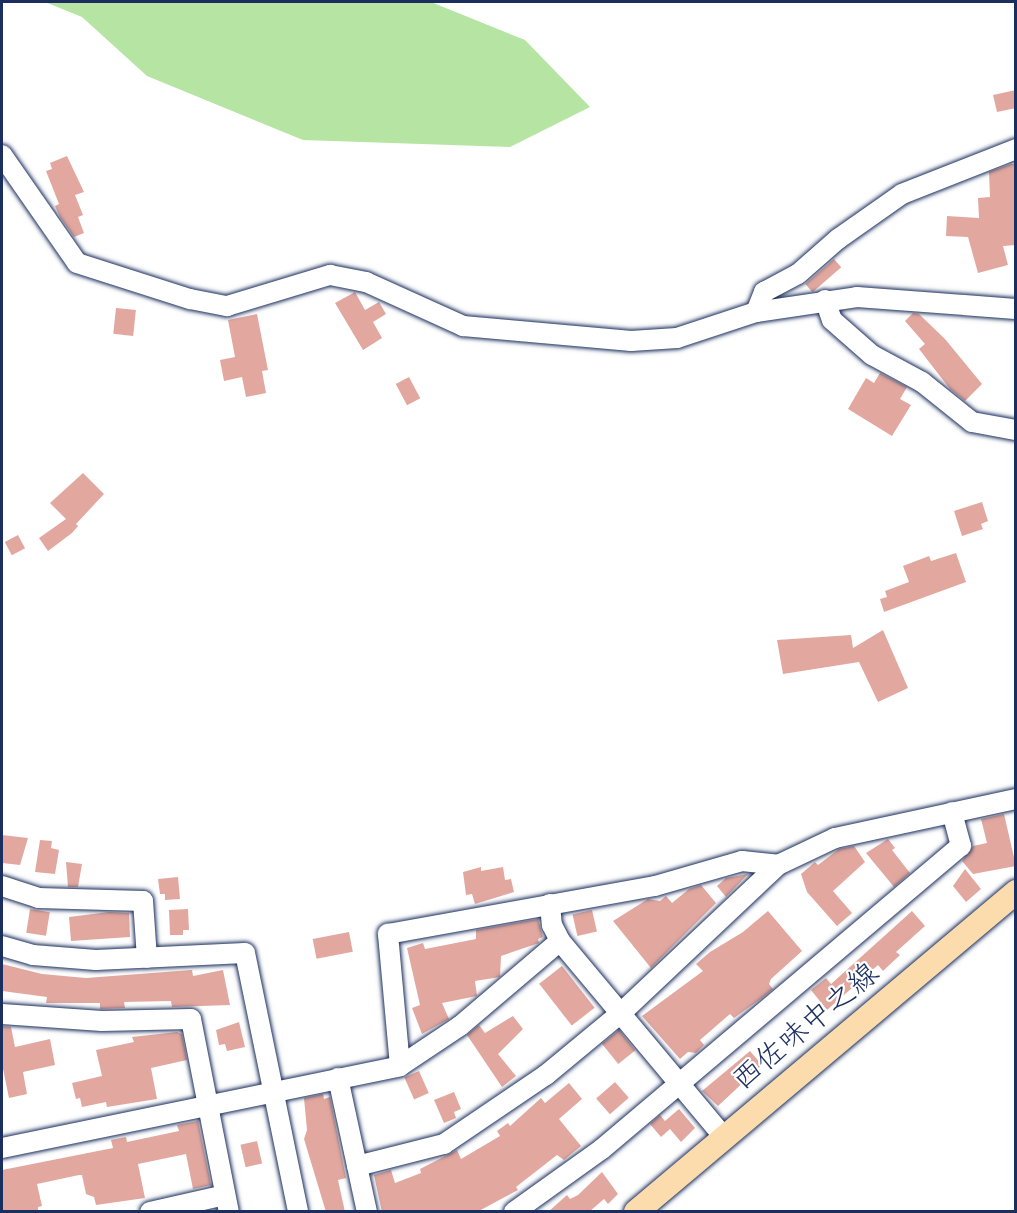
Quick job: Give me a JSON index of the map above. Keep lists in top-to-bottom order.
{
  "streets": {
    "main road": ["西佐味中之線"]
  }
}
